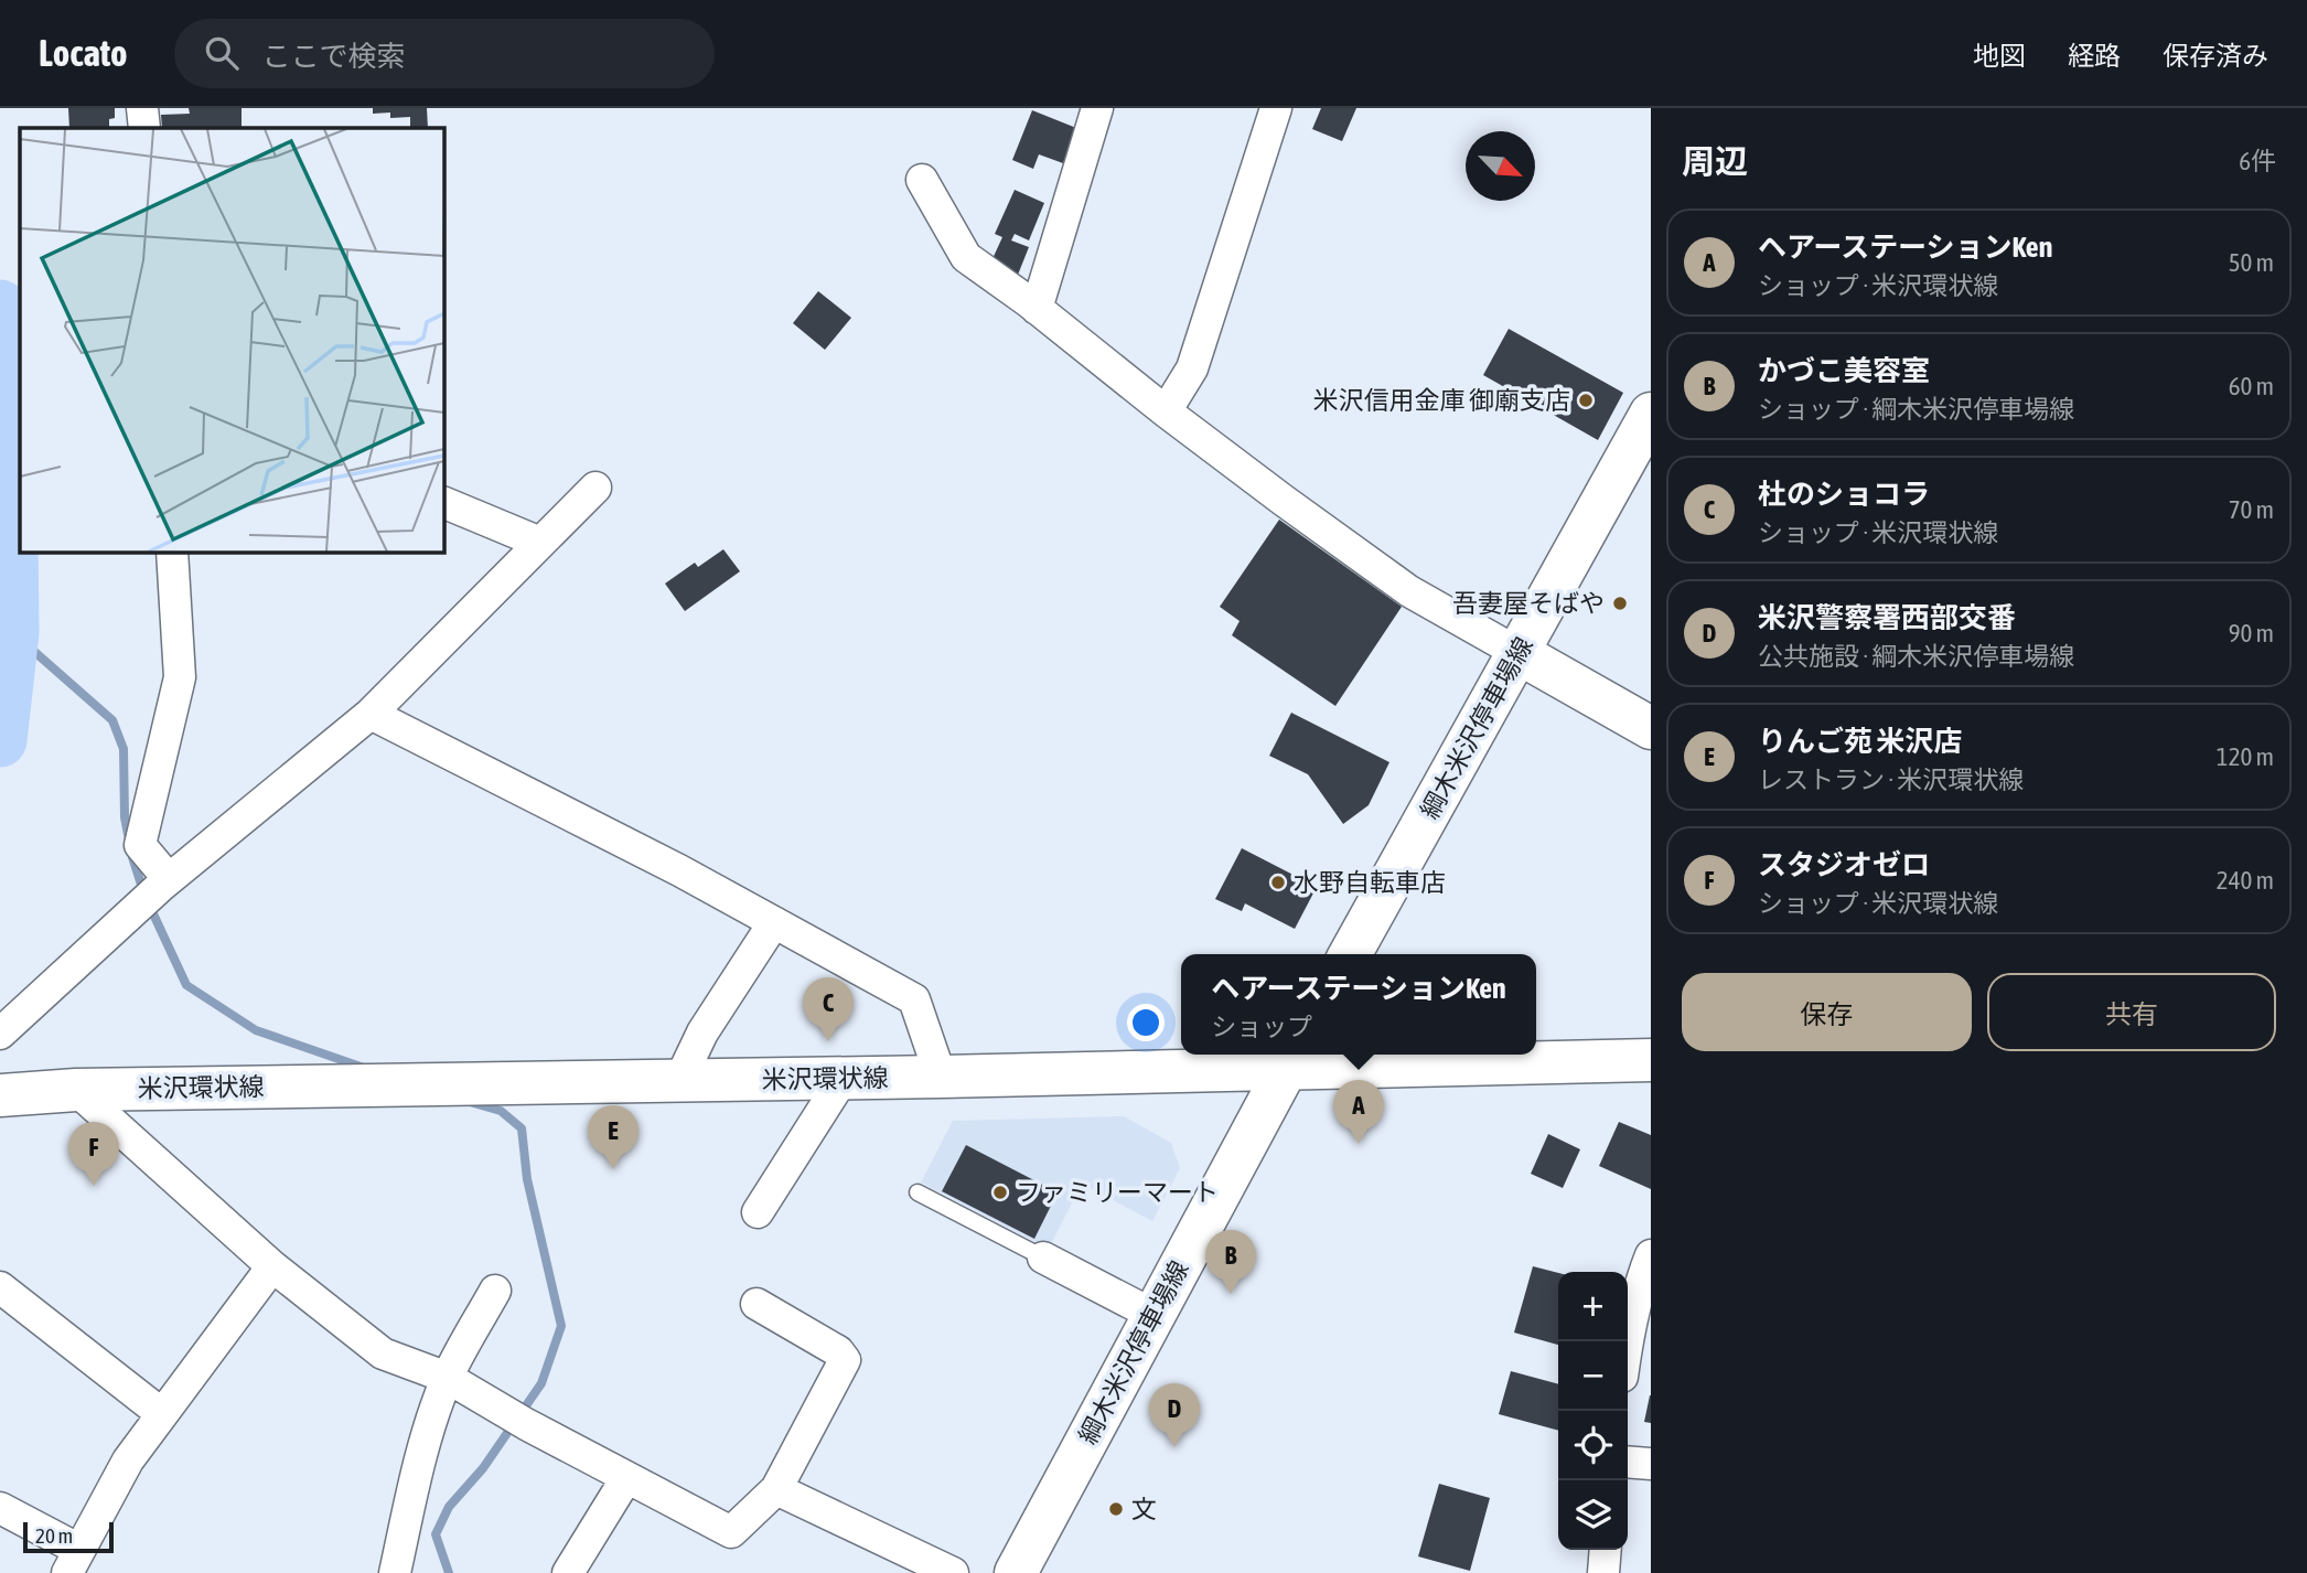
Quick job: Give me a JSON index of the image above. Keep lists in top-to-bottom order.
{
  "streets": {
    "main road": ["綱木米沢停車場線", "米沢環状線"]
  },
  "crossings": [
    ["綱木米沢停車場線", "米沢環状線"]
  ],
  "places": [
    "米沢信用金庫 御廟支店",
    "吾妻屋そばや",
    "水野自転車店",
    "ファミリーマート",
    "文"
  ],
  "scale_bar": "20 m",
  "north": "bottom right",
  "page": {
    "header": "Locato",
    "search": "ここで検索",
    "nav": ["地図", "経路", "保存済み"],
    "heading": ["周辺", "6件"],
    "list": [
      {
        "mark": "A",
        "name": "ヘアーステーションKen",
        "note": "ショップ · 米沢環状線",
        "value": "50 m"
      },
      {
        "mark": "B",
        "name": "かづこ美容室",
        "note": "ショップ · 綱木米沢停車場線",
        "value": "60 m"
      },
      {
        "mark": "C",
        "name": "杜のショコラ",
        "note": "ショップ · 米沢環状線",
        "value": "70 m"
      },
      {
        "mark": "D",
        "name": "米沢警察署西部交番",
        "note": "公共施設 · 綱木米沢停車場線",
        "value": "90 m"
      },
      {
        "mark": "E",
        "name": "りんご苑 米沢店",
        "note": "レストラン · 米沢環状線",
        "value": "120 m"
      },
      {
        "mark": "F",
        "name": "スタジオゼロ",
        "note": "ショップ · 米沢環状線",
        "value": "240 m"
      }
    ],
    "buttons": ["保存", "共有"],
    "popup": ["ヘアーステーションKen", "ショップ"],
    "pins": [
      "C",
      "A",
      "E",
      "F",
      "B",
      "D"
    ],
    "map_buttons": ["+", "−"],
    "scale": "20 m"
  }
}
